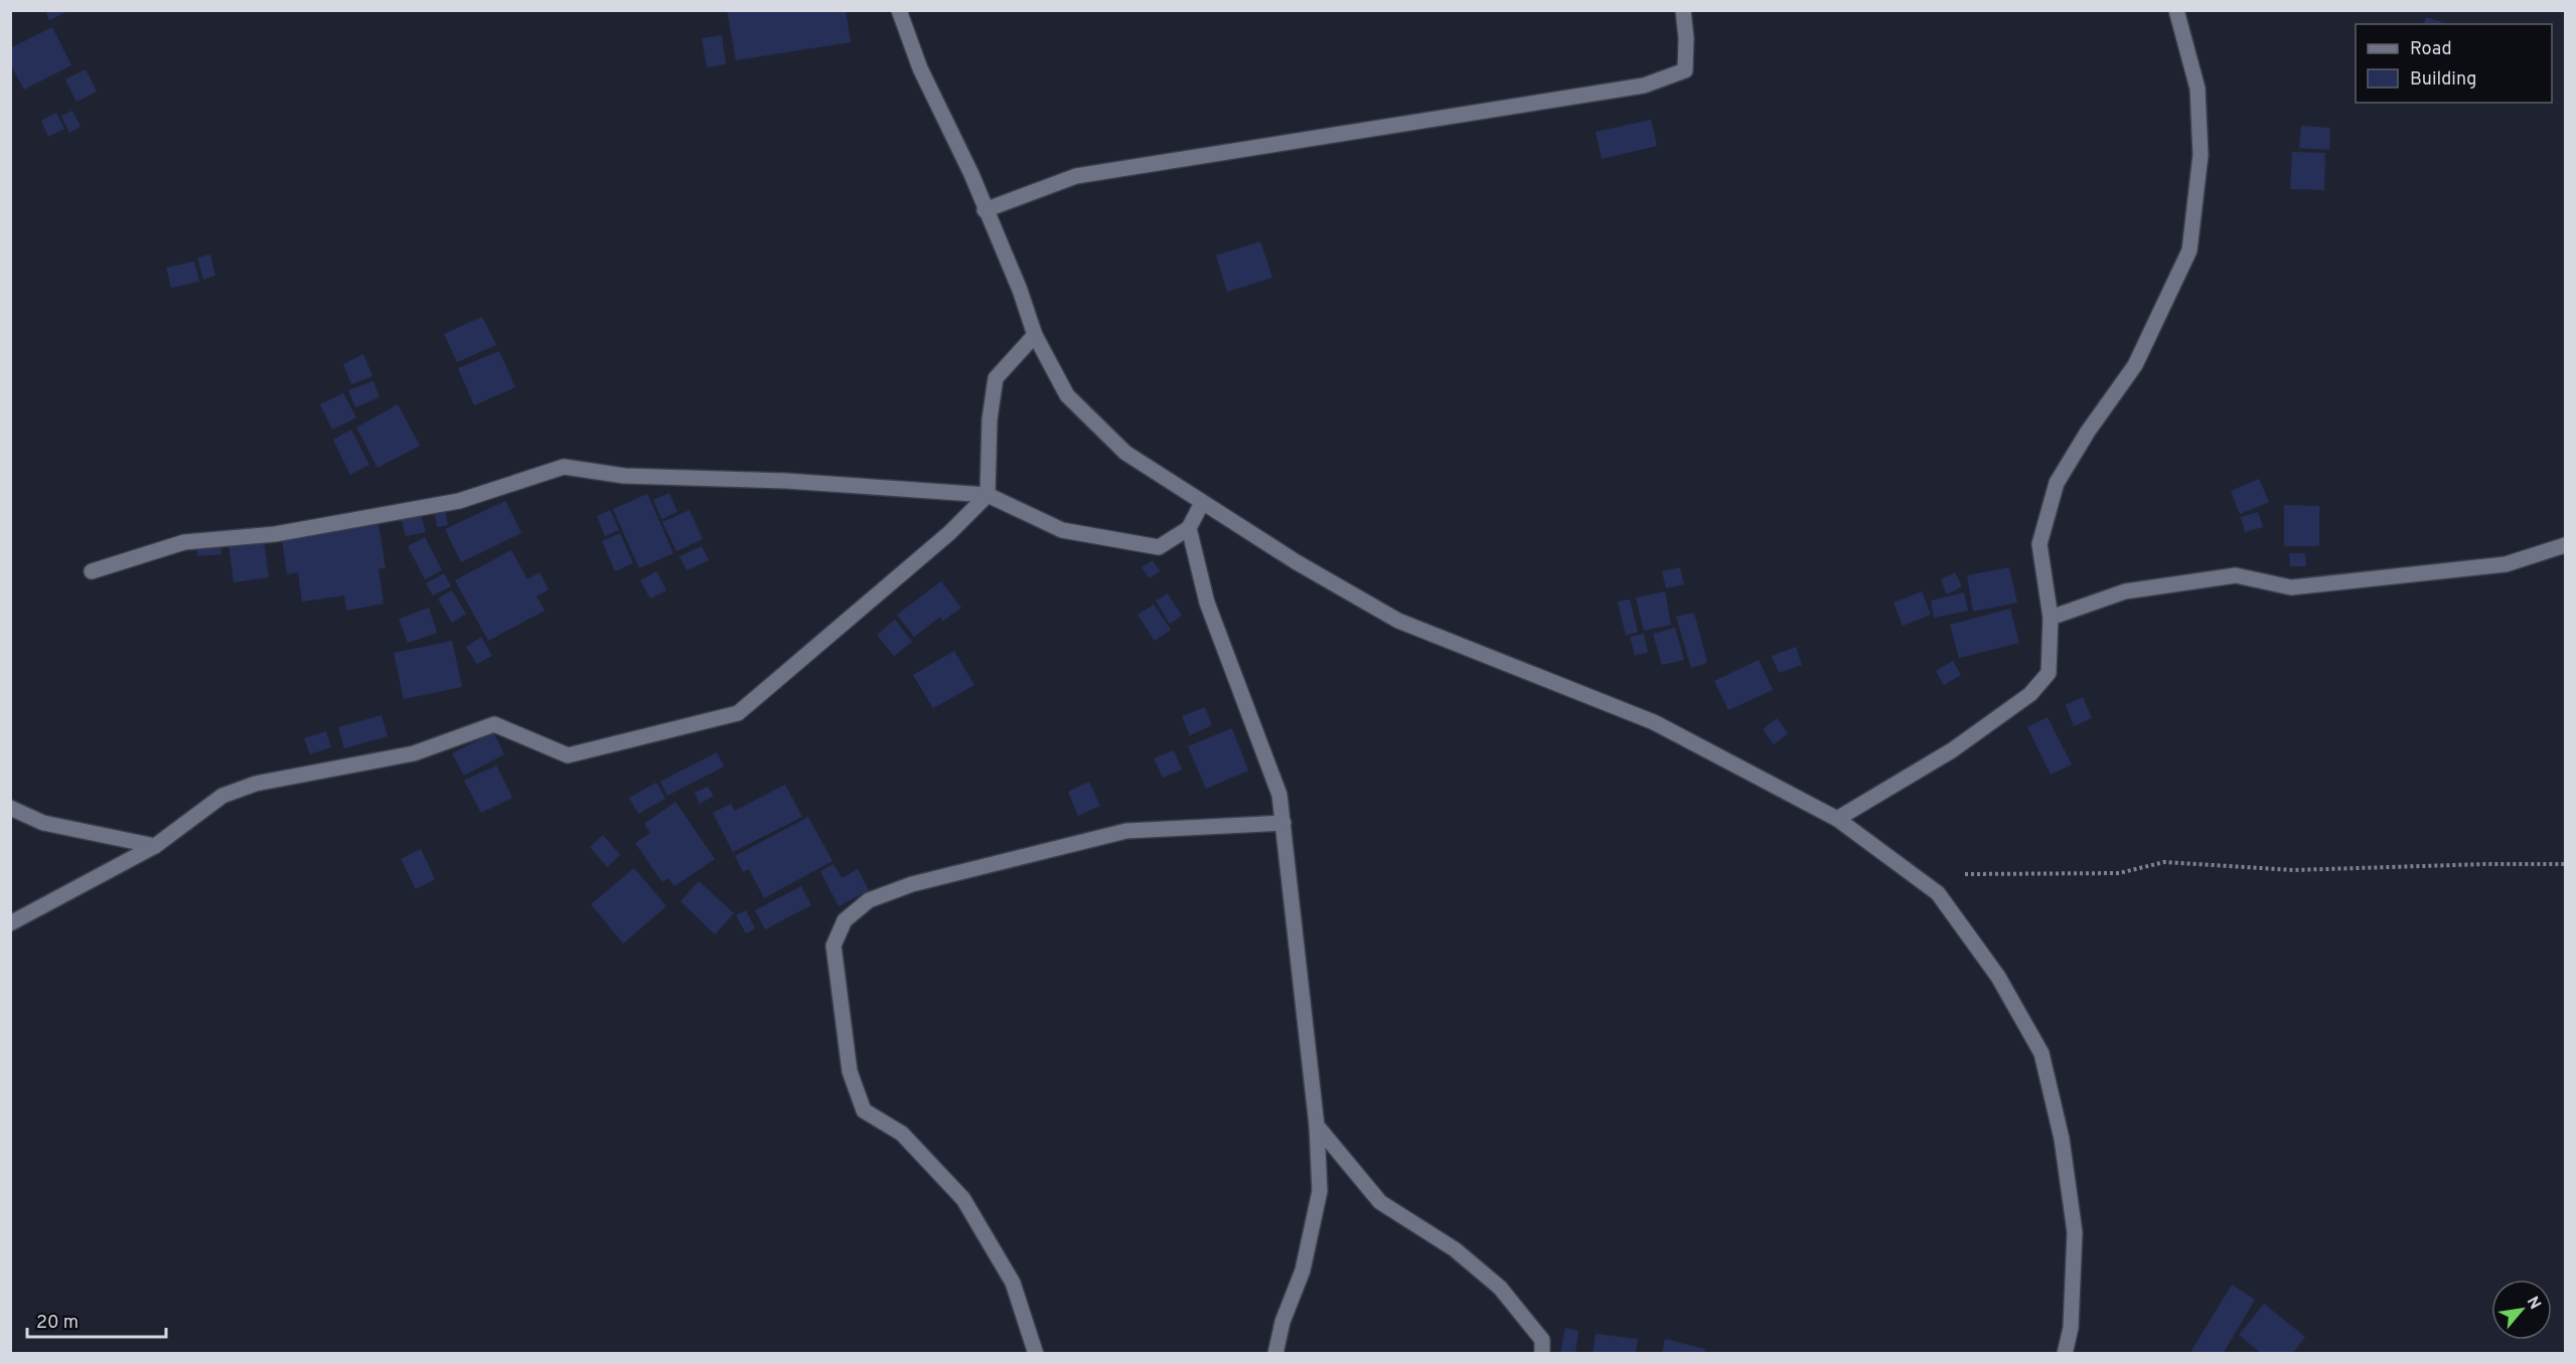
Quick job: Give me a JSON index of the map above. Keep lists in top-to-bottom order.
{
  "legend": ["Road", "Building"],
  "scale_bar": "20 m",
  "north": "top right"
}
